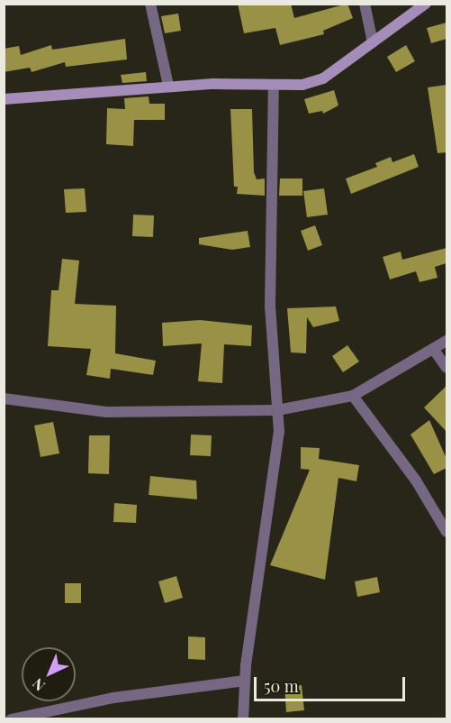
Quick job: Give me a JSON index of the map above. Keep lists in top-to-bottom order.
{
  "scale_bar": "50 m",
  "north": "bottom left"
}
